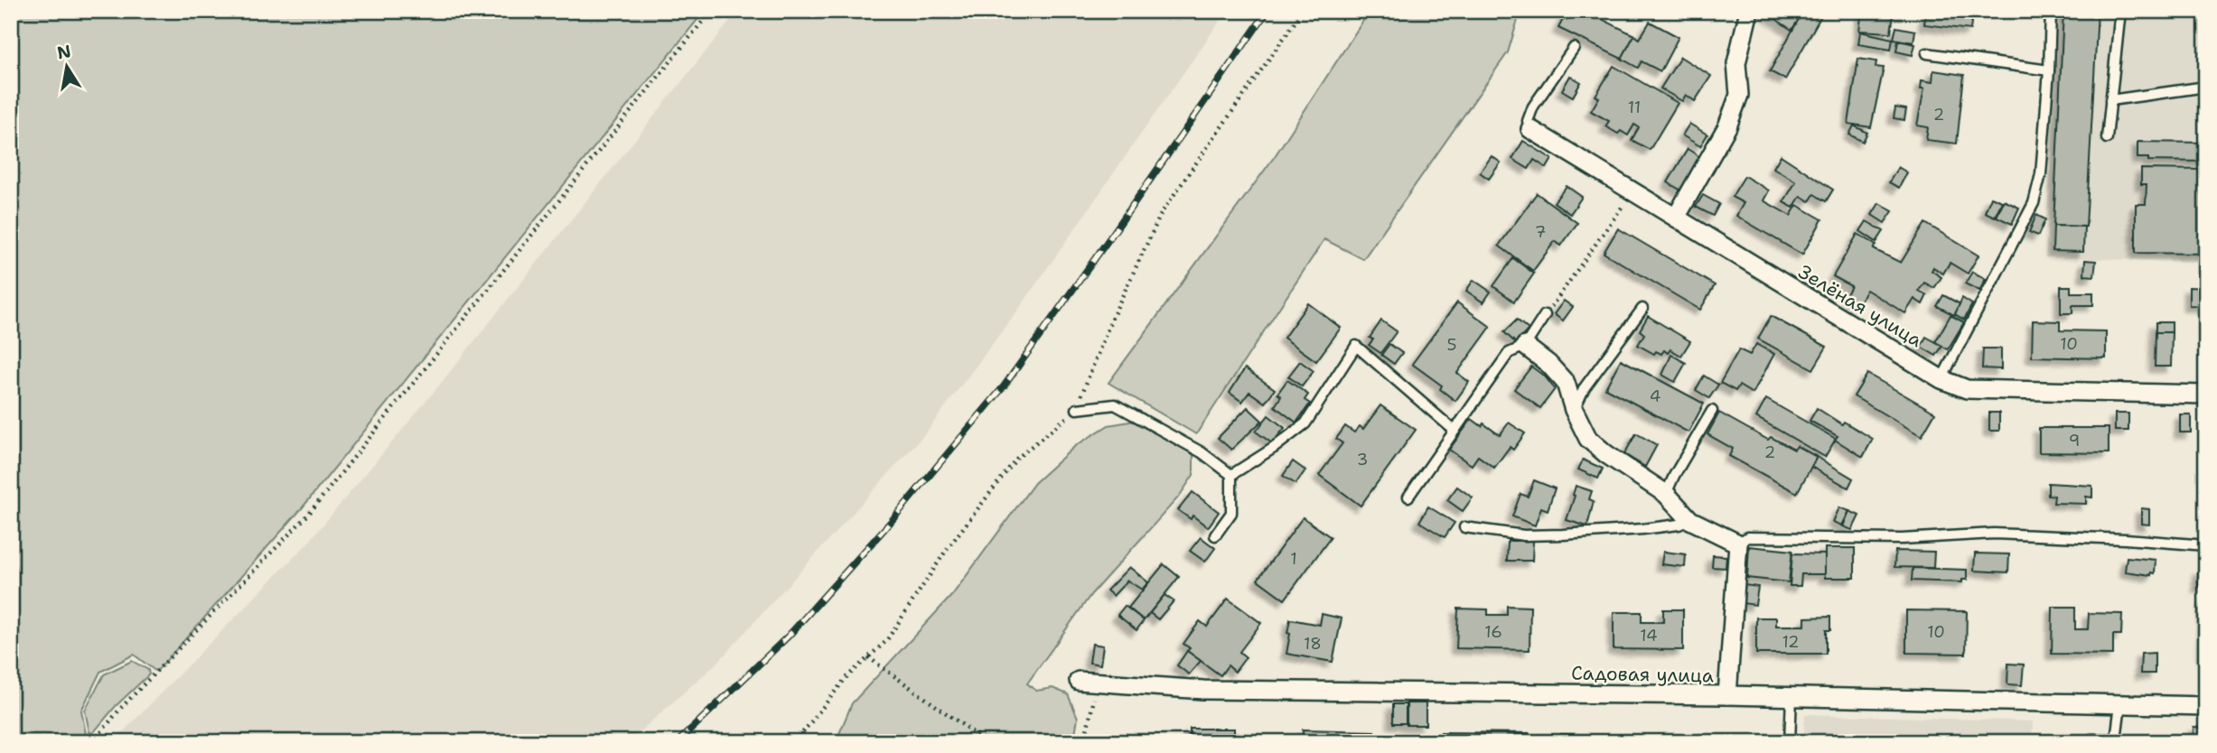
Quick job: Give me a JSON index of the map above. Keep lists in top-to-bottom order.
{
  "streets": {
    "street": ["Зелёная улица", "Садовая улица"]
  },
  "house_numbers": [
    "11",
    "2",
    "7",
    "10",
    "5",
    "4",
    "9",
    "2",
    "3",
    "1",
    "16",
    "10",
    "14",
    "12",
    "18"
  ],
  "north": "top"
}
